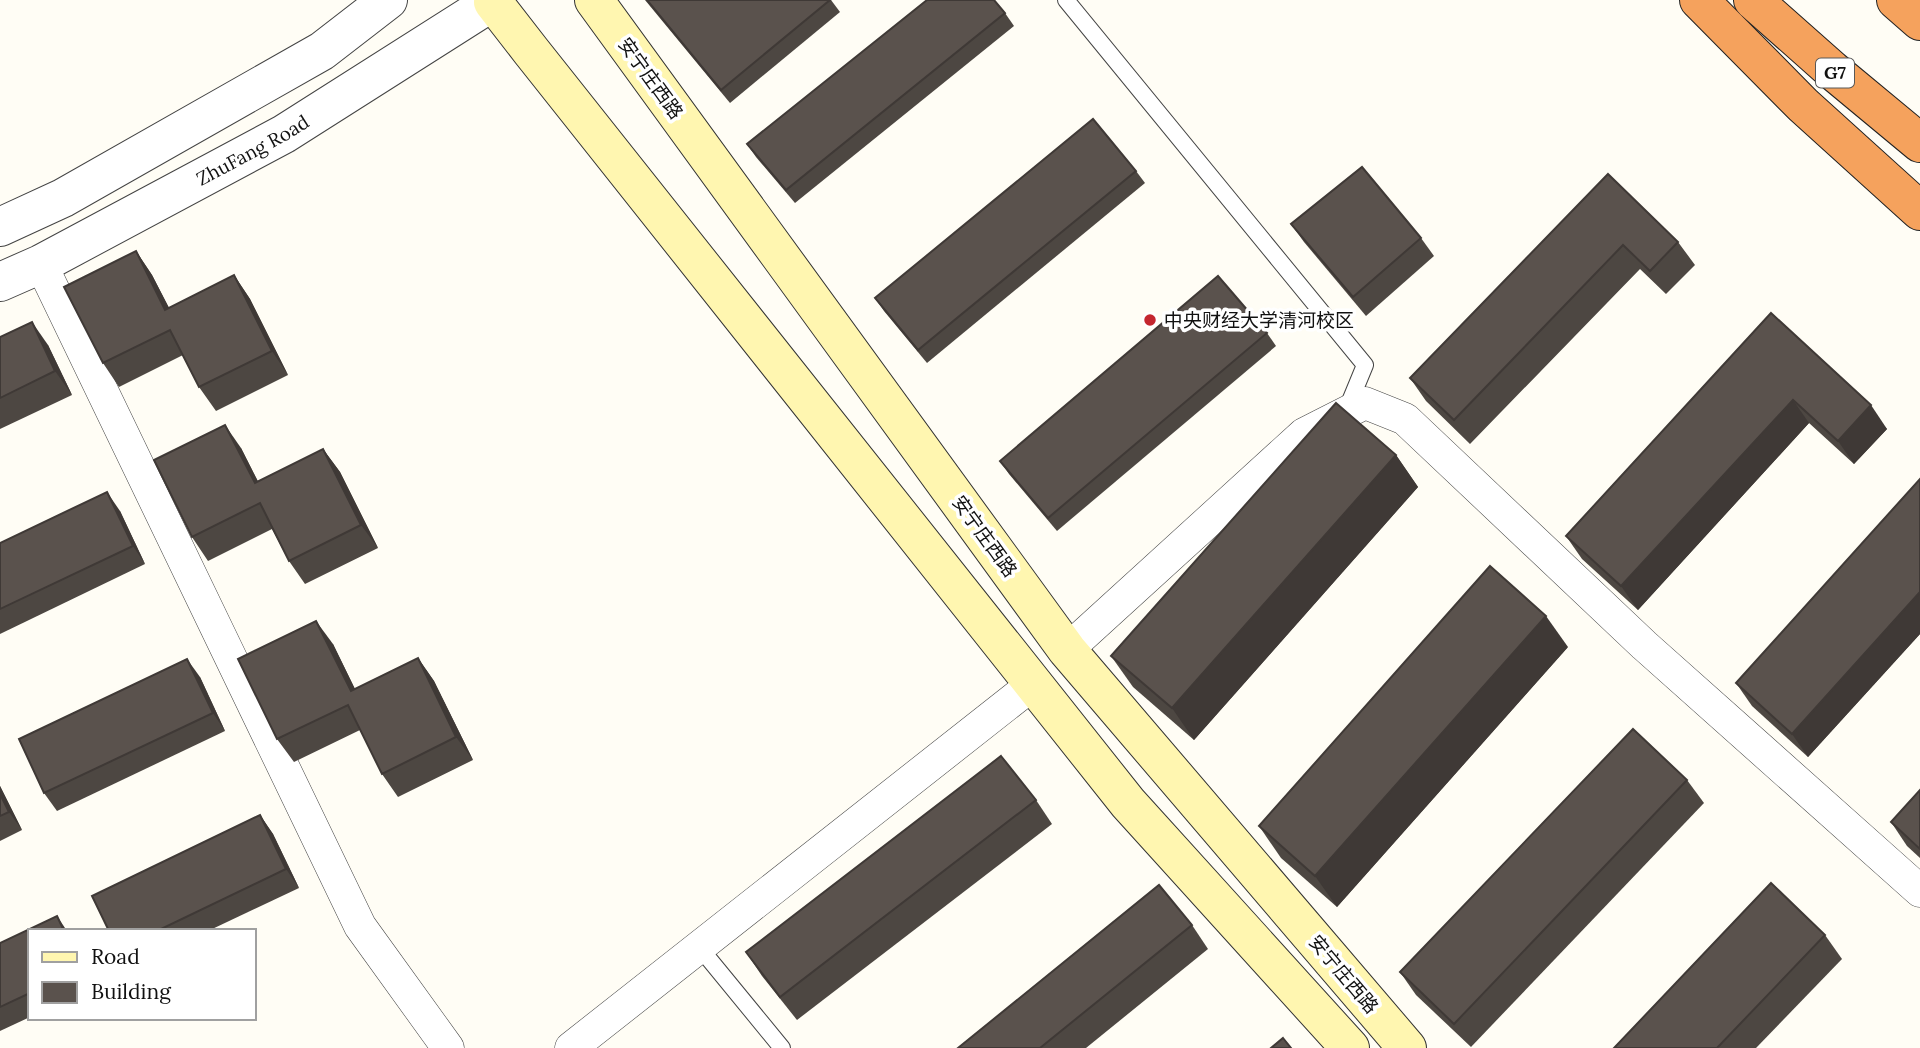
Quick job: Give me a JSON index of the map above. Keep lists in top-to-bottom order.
{
  "streets": {
    "highway": ["G7"],
    "main road": ["安宁庄西路"],
    "street": ["ZhuFang Road"]
  },
  "places": ["中央财经大学清河校区"],
  "legend": ["Road", "Building"]
}
